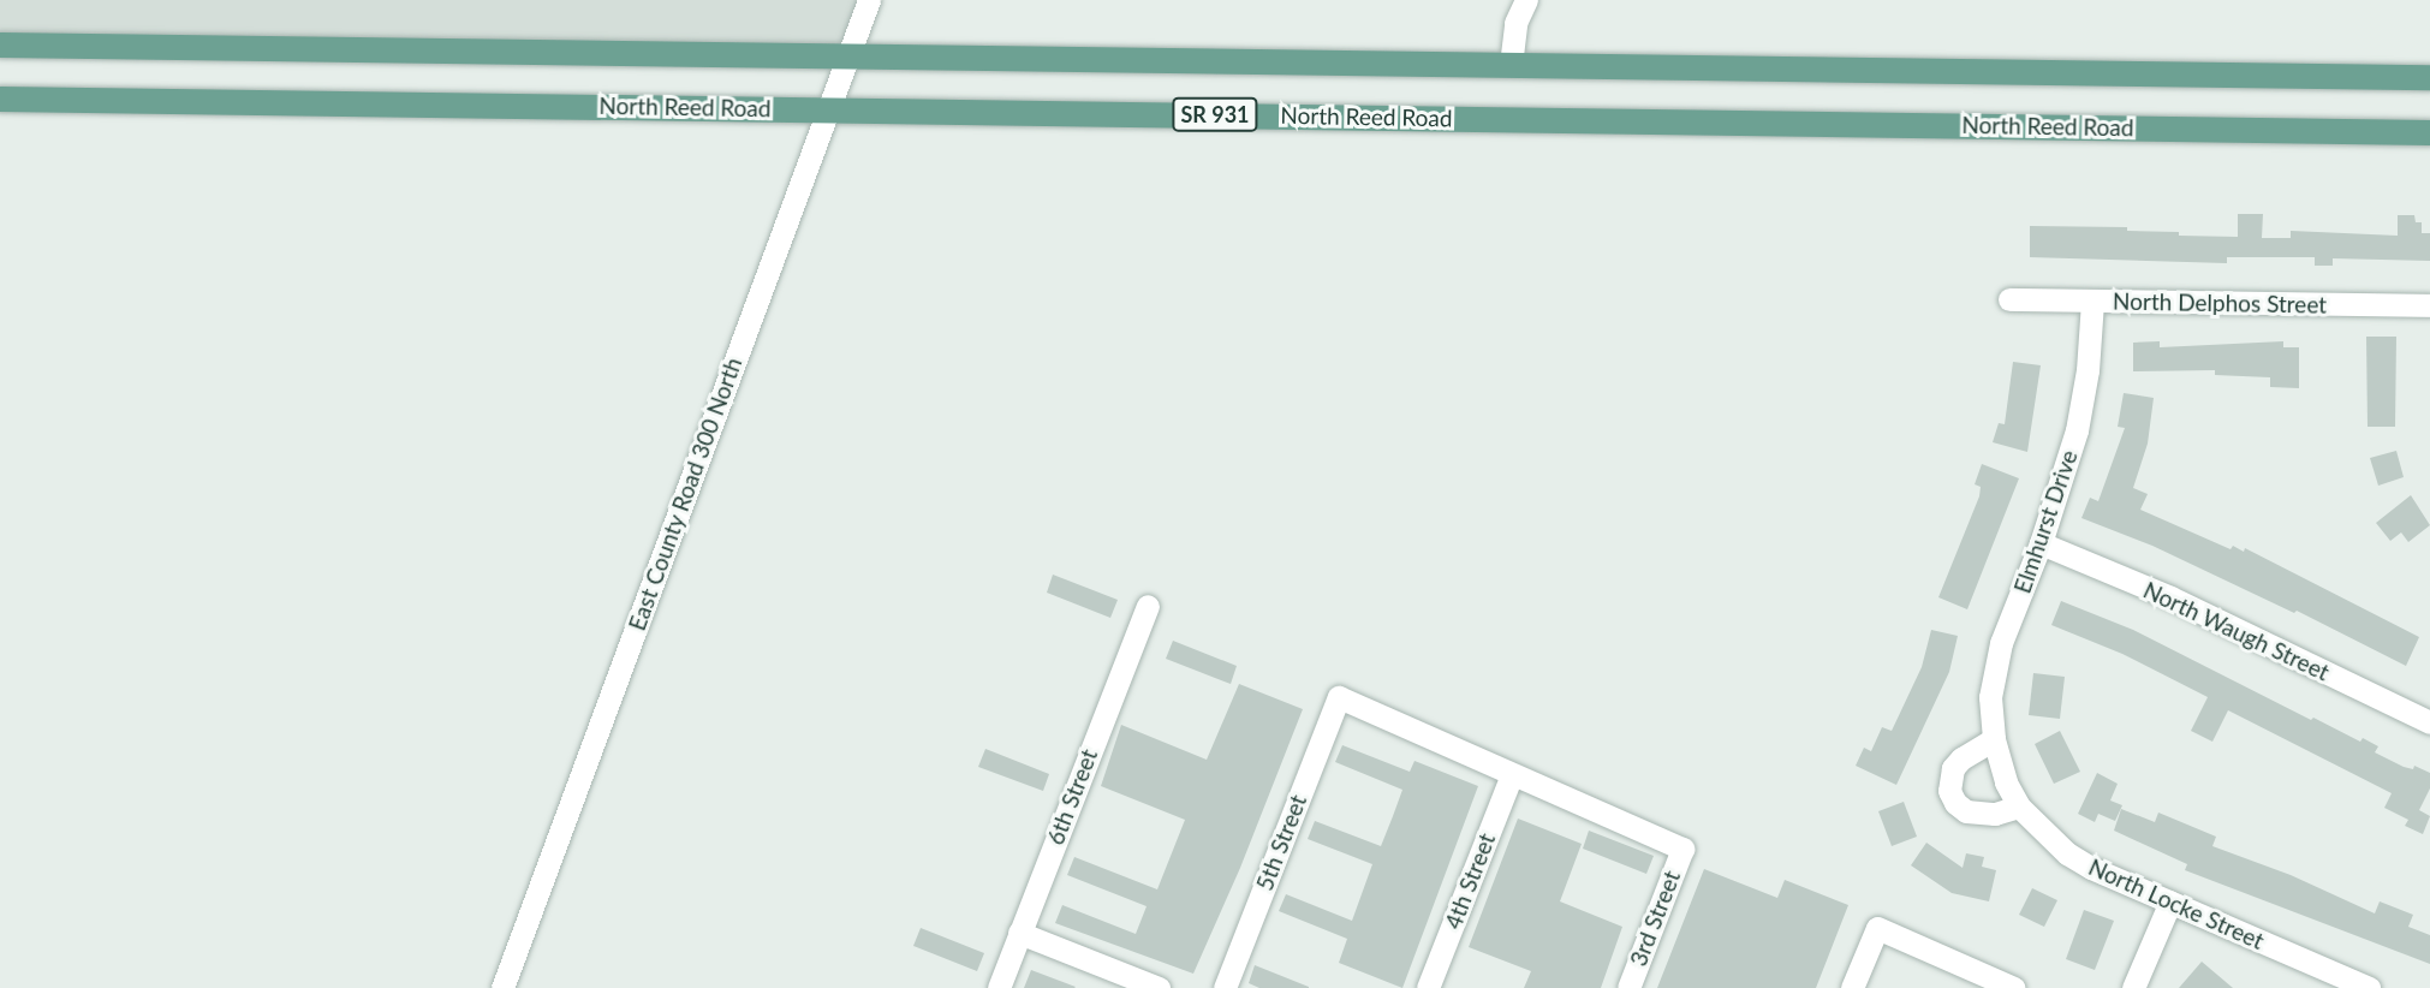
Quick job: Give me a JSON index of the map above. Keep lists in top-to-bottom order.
{
  "streets": {
    "main road": ["North Reed Road", "SR 931"],
    "street": [
      "North Delphos Street",
      "East County Road 300 North",
      "Elmhurst Drive",
      "North Waugh Street",
      "6th Street",
      "5th Street",
      "4th Street",
      "North Locke Street",
      "3rd Street"
    ]
  },
  "crossings": [
    ["North Reed Road", "East County Road 300 North"],
    ["North Delphos Street", "Elmhurst Drive"],
    ["Elmhurst Drive", "North Waugh Street"],
    ["Elmhurst Drive", "North Locke Street"],
    ["5th Street", "4th Street"],
    ["5th Street", "3rd Street"],
    ["4th Street", "3rd Street"]
  ]
}
